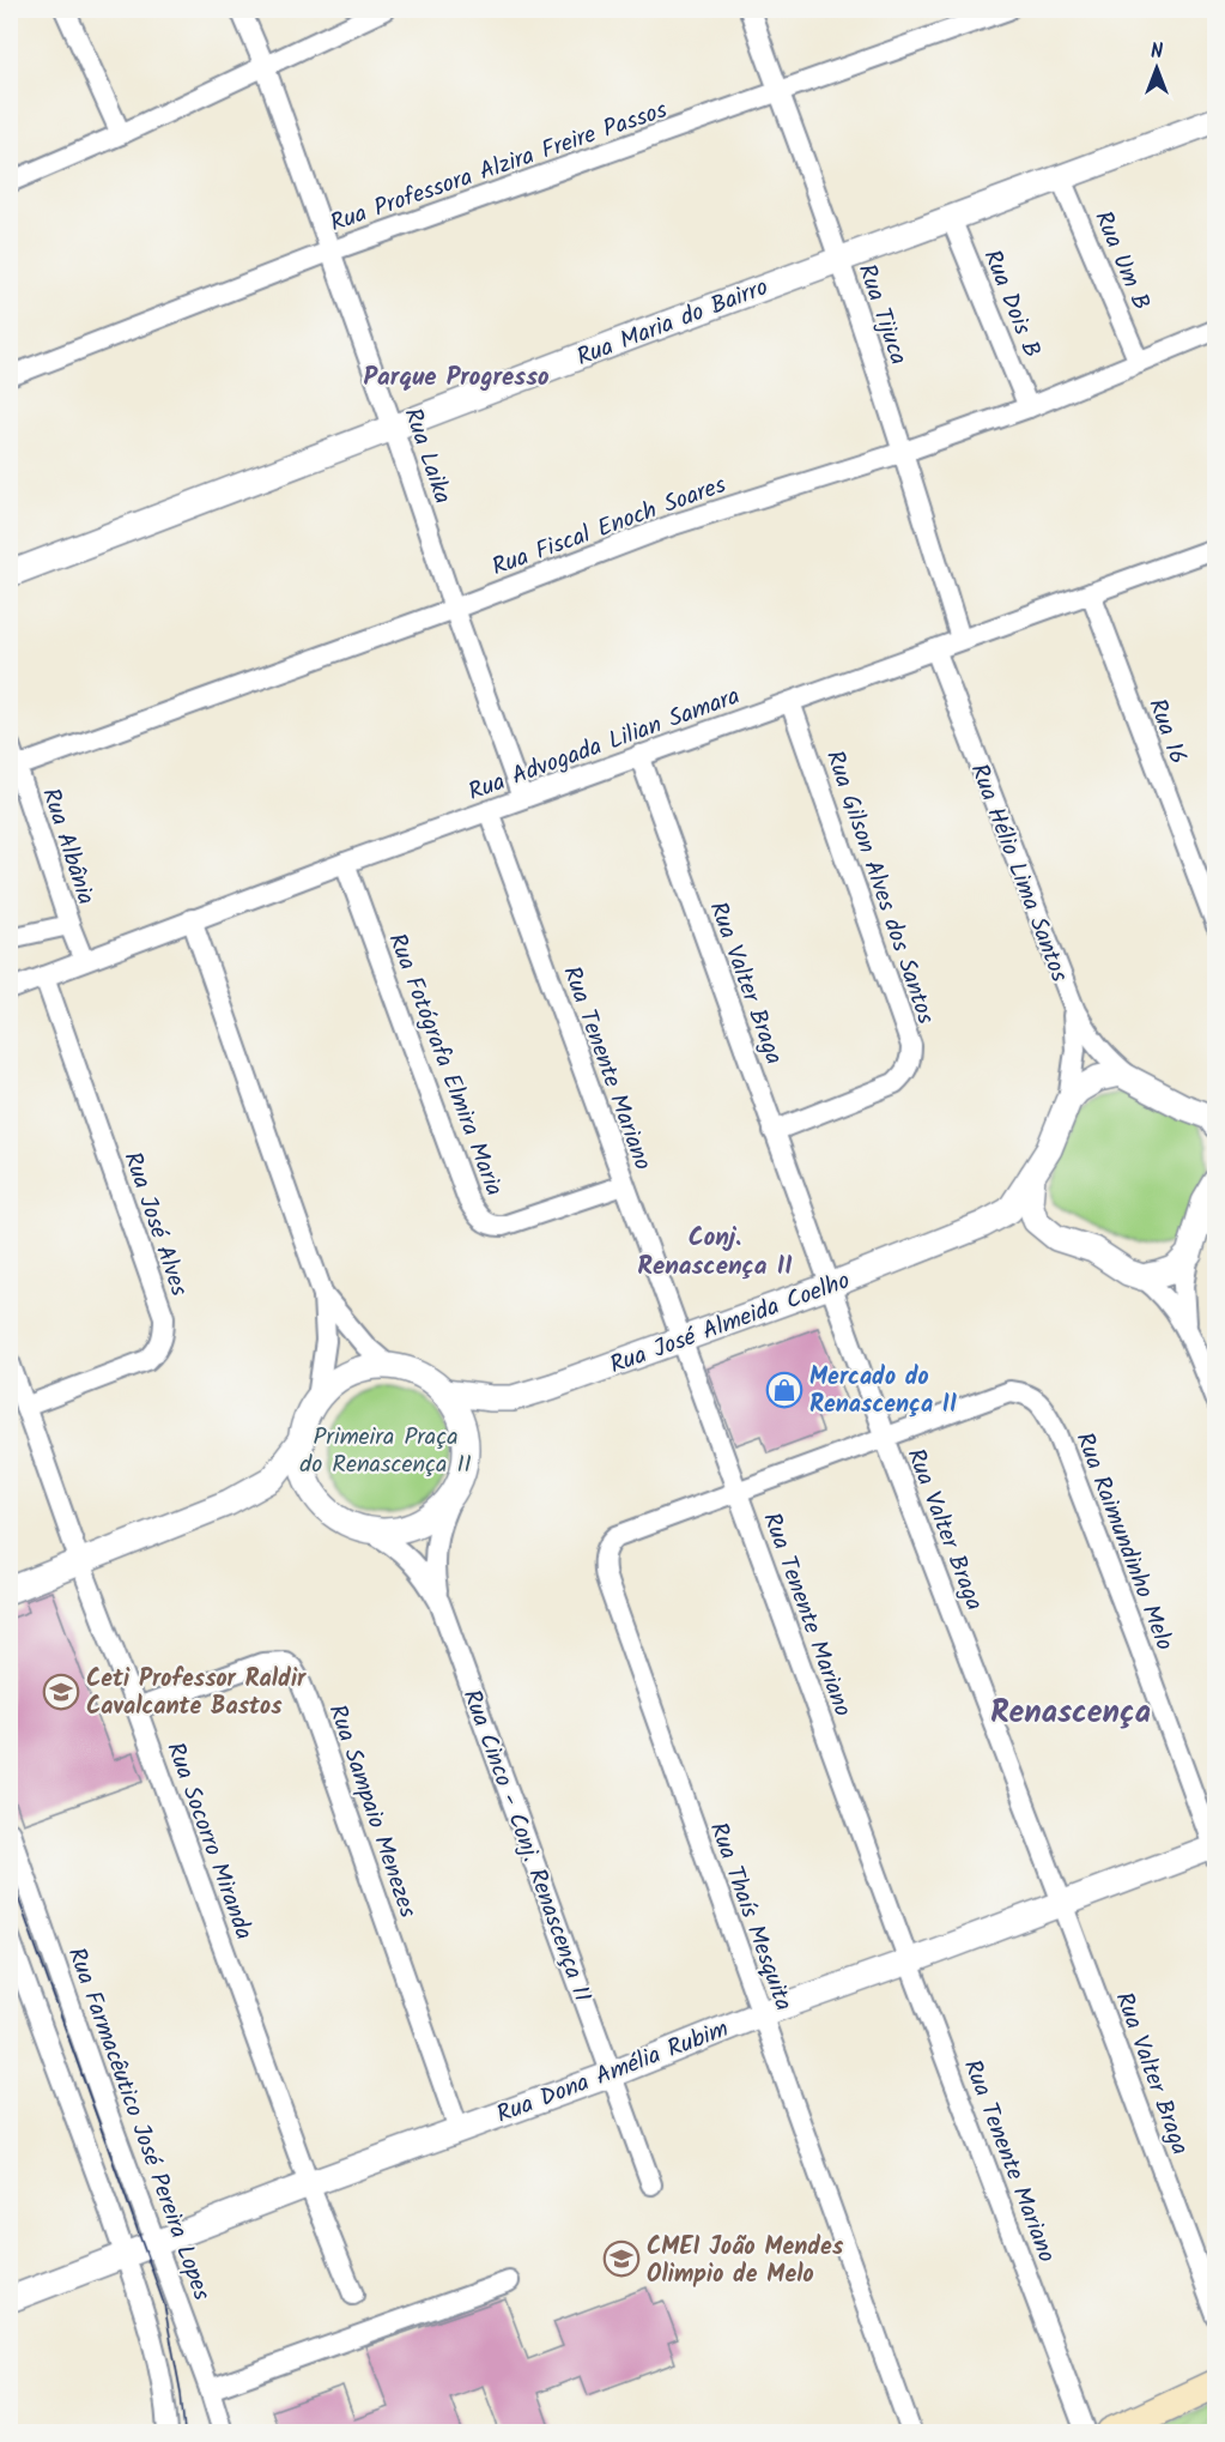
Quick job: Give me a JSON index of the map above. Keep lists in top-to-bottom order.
{
  "streets": {
    "street": [
      "Rua Professora Alzira Freire Passos",
      "Rua Um B",
      "Rua Dois B",
      "Rua Tijuca",
      "Rua Maria do Bairro",
      "Rua Laika",
      "Rua Fiscal Enoch Soares",
      "Rua 16",
      "Rua Advogada Lilian Samara",
      "Rua Albânia",
      "Rua Hélio Lima Santos",
      "Rua Gilson Alves dos Santos",
      "Rua Valter Braga",
      "Rua Fotógrafa Elmira Maria",
      "Rua Tenente Mariano",
      "Rua José Alves",
      "Rua José Almeida Coelho",
      "Rua Raimundinho Melo",
      "Rua Sampaio Menezes",
      "Rua Socorro Miranda",
      "Rua Cinco - Conj. Renascença II",
      "Rua Thaís Mesquita",
      "Rua Dona Amélia Rubim",
      "Rua Farmacêutico José Pereira Lopes"
    ]
  },
  "crossings": [
    ["Rua Professora Alzira Freire Passos", "Rua Tijuca"],
    ["Rua Professora Alzira Freire Passos", "Rua Laika"],
    ["Rua Um B", "Rua Maria do Bairro"],
    ["Rua Um B", "Rua Fiscal Enoch Soares"],
    ["Rua Dois B", "Rua Maria do Bairro"],
    ["Rua Dois B", "Rua Fiscal Enoch Soares"],
    ["Rua Tijuca", "Rua Maria do Bairro"],
    ["Rua Tijuca", "Rua Fiscal Enoch Soares"],
    ["Rua Tijuca", "Rua Advogada Lilian Samara"],
    ["Rua Maria do Bairro", "Rua Laika"],
    ["Rua Laika", "Rua Fiscal Enoch Soares"],
    ["Rua Laika", "Rua Advogada Lilian Samara"],
    ["Rua Fiscal Enoch Soares", "Rua Albânia"],
    ["Rua 16", "Rua Advogada Lilian Samara"],
    ["Rua Advogada Lilian Samara", "Rua Albânia"],
    ["Rua Advogada Lilian Samara", "Rua Hélio Lima Santos"],
    ["Rua Advogada Lilian Samara", "Rua Gilson Alves dos Santos"],
    ["Rua Advogada Lilian Samara", "Rua Valter Braga"],
    ["Rua Advogada Lilian Samara", "Rua Fotógrafa Elmira Maria"],
    ["Rua Advogada Lilian Samara", "Rua Tenente Mariano"],
    ["Rua Advogada Lilian Samara", "Rua José Alves"],
    ["Rua Gilson Alves dos Santos", "Rua Valter Braga"],
    ["Rua Valter Braga", "Rua José Almeida Coelho"],
    ["Rua Valter Braga", "Rua Raimundinho Melo"],
    ["Rua Valter Braga", "Rua Dona Amélia Rubim"],
    ["Rua Fotógrafa Elmira Maria", "Rua Tenente Mariano"],
    ["Rua Tenente Mariano", "Rua José Almeida Coelho"],
    ["Rua Tenente Mariano", "Rua Raimundinho Melo"],
    ["Rua Tenente Mariano", "Rua Thaís Mesquita"],
    ["Rua Tenente Mariano", "Rua Dona Amélia Rubim"],
    ["Rua José Alves", "Rua Socorro Miranda"],
    ["Rua José Almeida Coelho", "Rua Cinco - Conj. Renascença II"],
    ["Rua Raimundinho Melo", "Rua Thaís Mesquita"],
    ["Rua Raimundinho Melo", "Rua Dona Amélia Rubim"],
    ["Rua Sampaio Menezes", "Rua Socorro Miranda"],
    ["Rua Sampaio Menezes", "Rua Dona Amélia Rubim"],
    ["Rua Socorro Miranda", "Rua Dona Amélia Rubim"],
    ["Rua Cinco - Conj. Renascença II", "Rua Dona Amélia Rubim"],
    ["Rua Thaís Mesquita", "Rua Dona Amélia Rubim"],
    ["Rua Dona Amélia Rubim", "Rua Farmacêutico José Pereira Lopes"]
  ],
  "districts": ["Parque Progresso", "Conj. Renascença II", "Renascença"],
  "parks": ["Primeira Praça do Renascença II"],
  "places": {
    "shop": ["Mercado do Renascença II"],
    "school or university": ["Ceti Professor Raldir Cavalcante Bastos", "CMEI João Mendes Olimpio de Melo"]
  },
  "north": "top"
}
